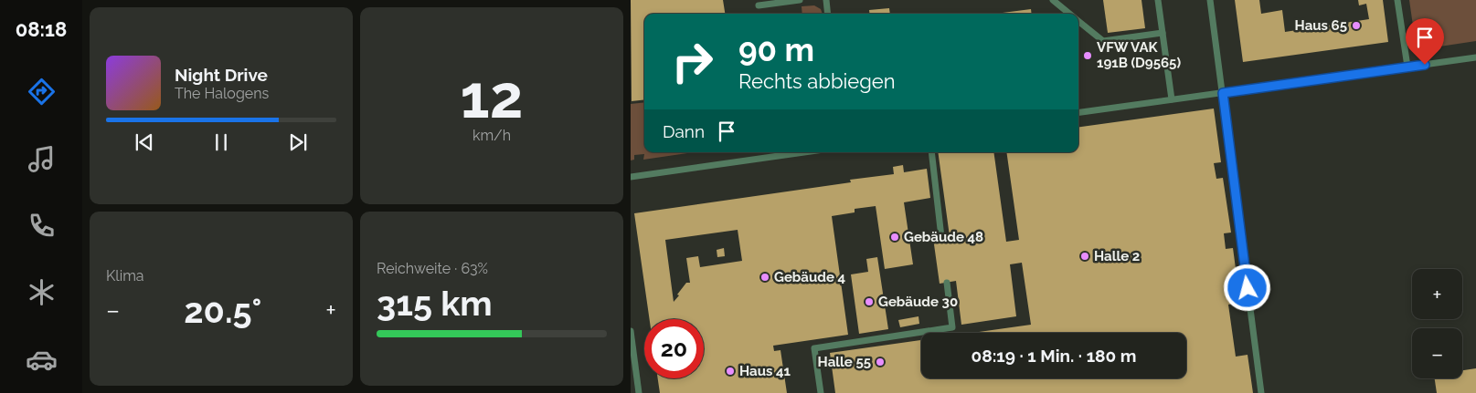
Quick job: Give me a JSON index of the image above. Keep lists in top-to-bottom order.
{
  "places": [
    "Haus 65",
    "VFW VAK 191B (D9565)",
    "Gebäude 48",
    "Halle 2",
    "Gebäude 4",
    "Gebäude 30",
    "Halle 55",
    "Haus 41"
  ],
  "page": {
    "tabs": "08:18",
    "tile": [
      ["12", "km/h"],
      "Klima",
      ["Reichweite · 63%", "315 km"]
    ],
    "turn": ["90 m", "Rechts abbiegen"],
    "song": ["Night Drive", "The Halogens"],
    "then": "Dann",
    "map_buttons": ["+", "−"],
    "heat": ["−", "20.5°", "+"],
    "limit": "20",
    "trip": "08:19 · 1 Min. · 180 m"
  }
}
